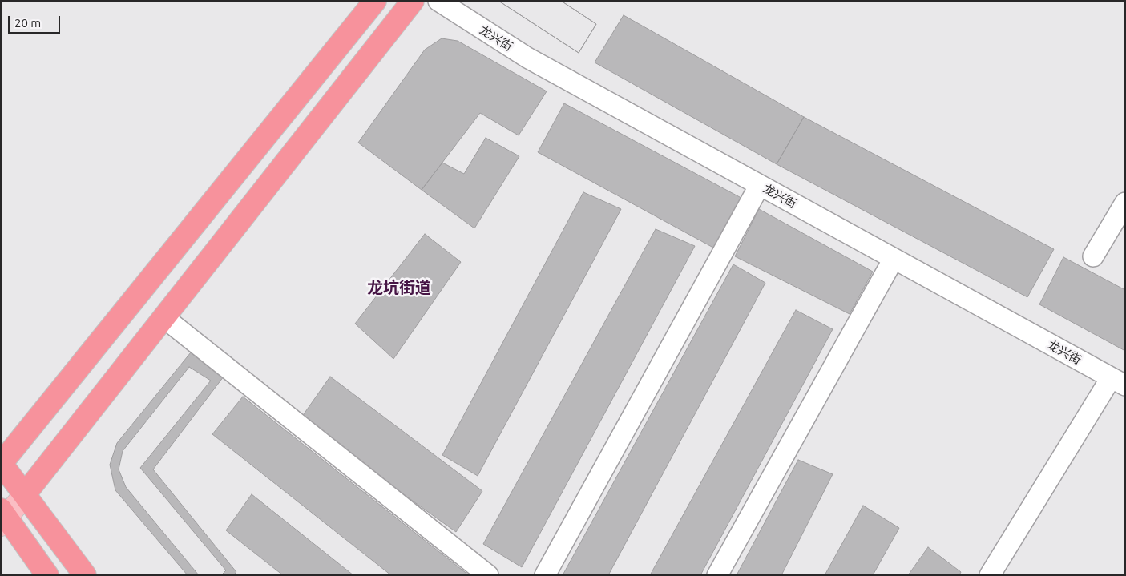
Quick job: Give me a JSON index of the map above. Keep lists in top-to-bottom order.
{
  "streets": {
    "street": ["龙兴街"]
  },
  "districts": ["龙坑街道"],
  "scale_bar": "20 m"
}
